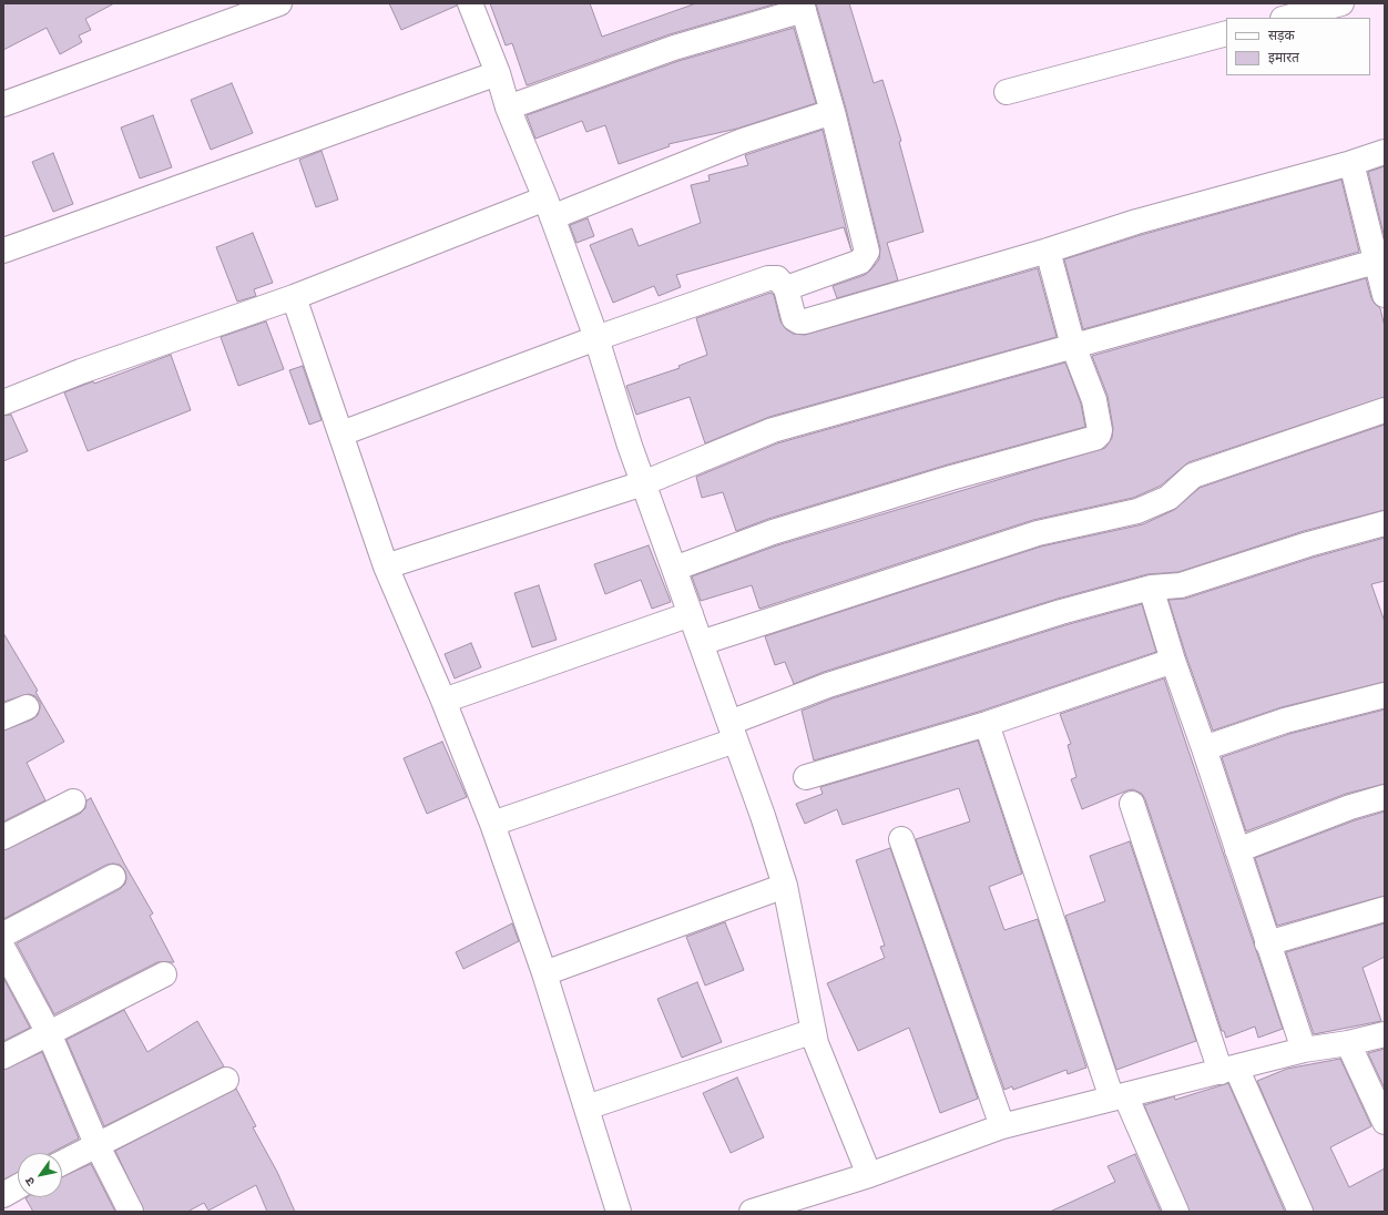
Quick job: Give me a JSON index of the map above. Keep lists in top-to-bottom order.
{
  "legend": ["सड़क", "इमारत"],
  "north": "bottom left"
}
